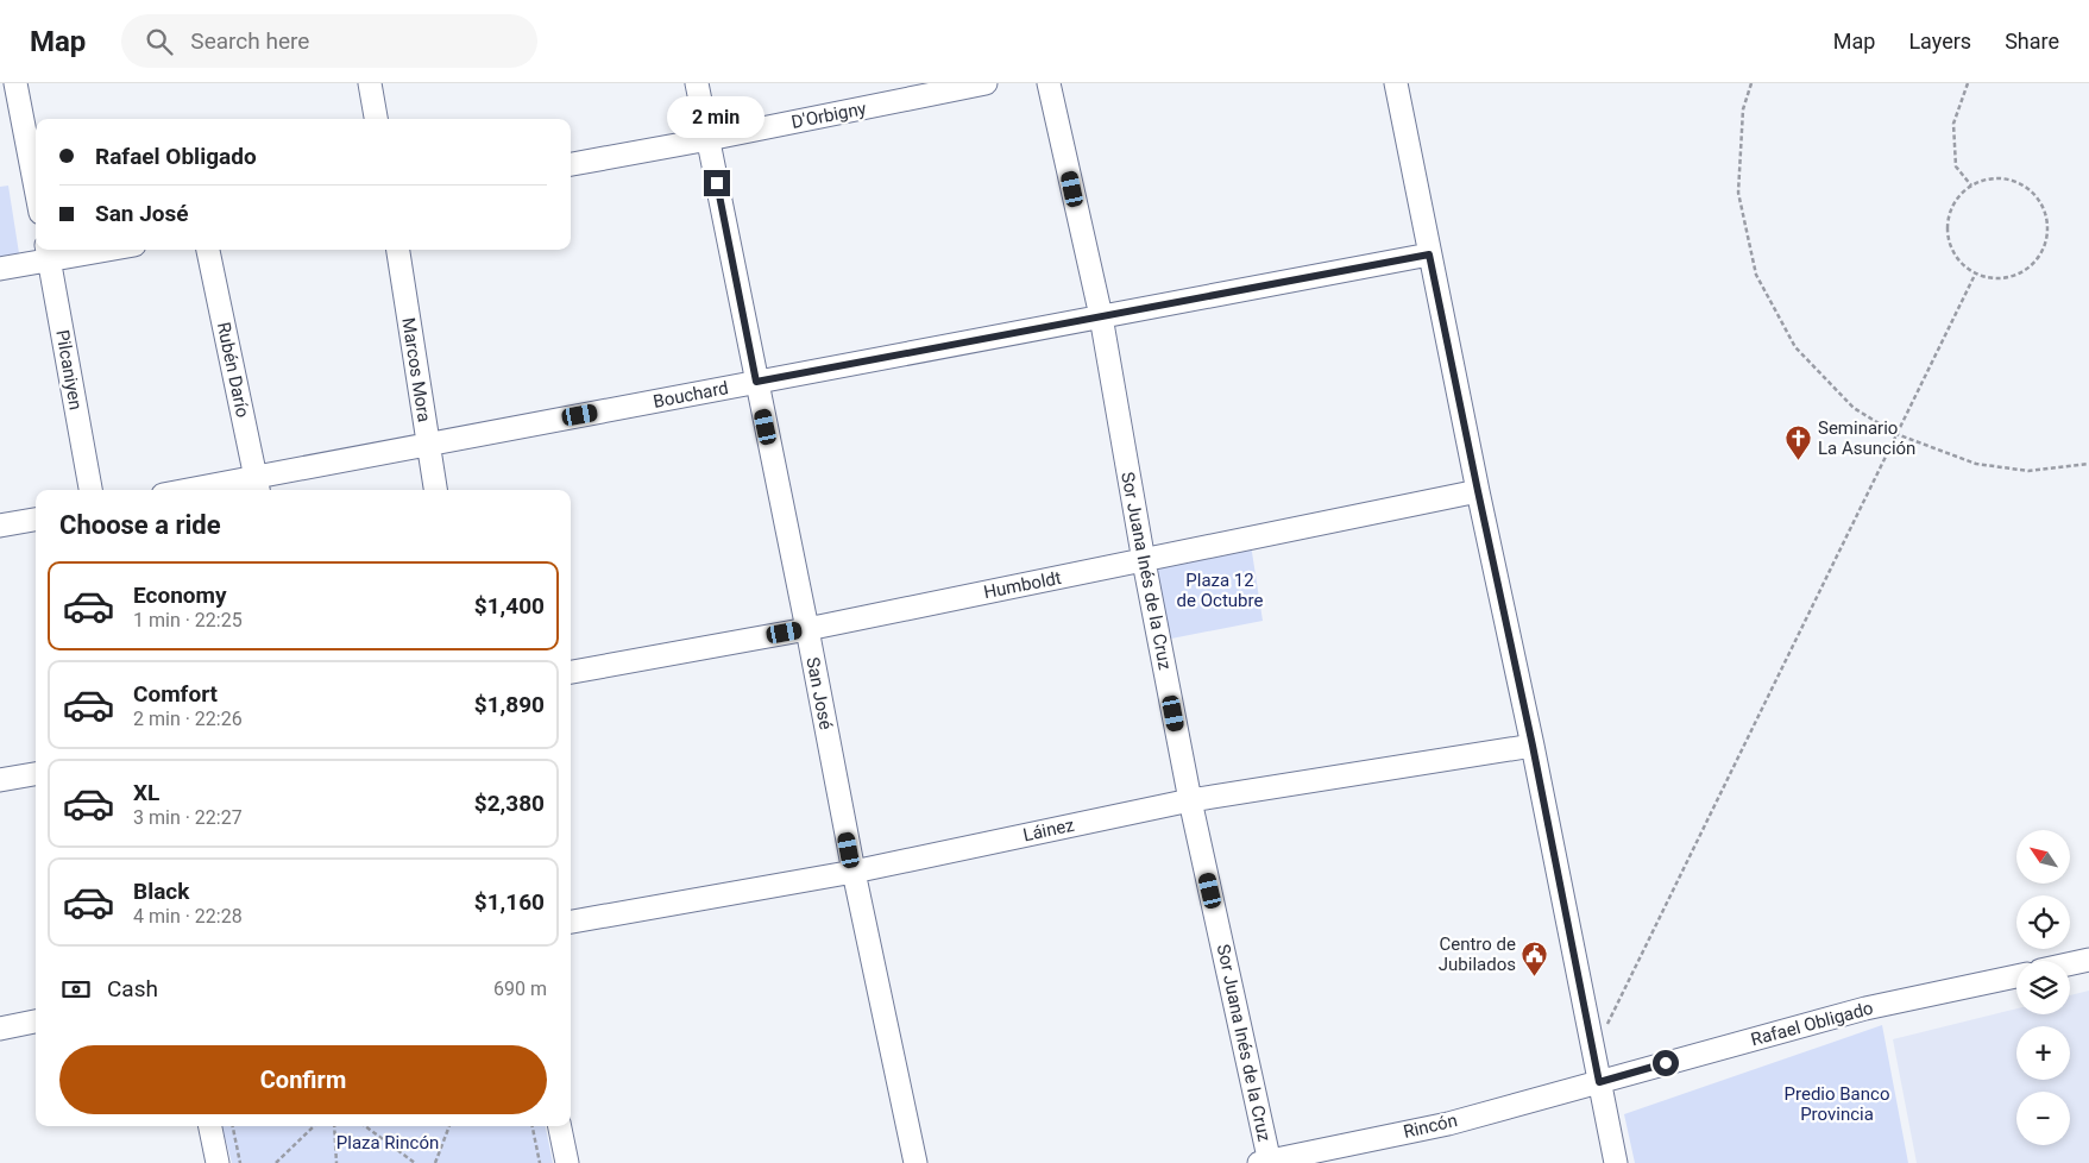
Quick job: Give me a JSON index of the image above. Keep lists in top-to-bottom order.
{
  "streets": {
    "street": [
      "D'Orbigny",
      "Pilcaniyen",
      "Rubén Darío",
      "Marcos Mora",
      "Bouchard",
      "Sor Juana Inés de la Cruz",
      "Humboldt",
      "San José",
      "Láinez",
      "Rafael Obligado",
      "Rincón"
    ]
  },
  "crossings": [
    ["D'Orbigny", "San José"],
    ["Rubén Darío", "Bouchard"],
    ["Marcos Mora", "Bouchard"],
    ["Bouchard", "Sor Juana Inés de la Cruz"],
    ["Bouchard", "San José"],
    ["Sor Juana Inés de la Cruz", "Humboldt"],
    ["Sor Juana Inés de la Cruz", "Láinez"],
    ["Sor Juana Inés de la Cruz", "Rincón"],
    ["Humboldt", "San José"],
    ["San José", "Láinez"],
    ["Rafael Obligado", "Rincón"]
  ],
  "parks": ["Plaza 12 de Octubre", "Predio Banco Provincia", "Plaza Rincón"],
  "places": {
    "church": ["Seminario La Asunción"],
    "public building": ["Centro de Jubilados"]
  },
  "north": "top left",
  "page": {
    "header": "Map",
    "search": "Search here",
    "nav": ["Map", "Layers", "Share"],
    "bubble": "2 min",
    "banner": ["Rafael Obligado", "San José"],
    "heading": "Choose a ride",
    "list": [
      {
        "name": "Economy",
        "note": "1 min · 22:25",
        "value": "$1,400"
      },
      {
        "name": "Comfort",
        "note": "2 min · 22:26",
        "value": "$1,890"
      },
      {
        "name": "XL",
        "note": "3 min · 22:27",
        "value": "$2,380"
      },
      {
        "name": "Black",
        "note": "4 min · 22:28",
        "value": "$1,160"
      }
    ],
    "map_buttons": ["+", "−"],
    "pay": ["Cash", "690 m"],
    "buttons": "Confirm"
  }
}
